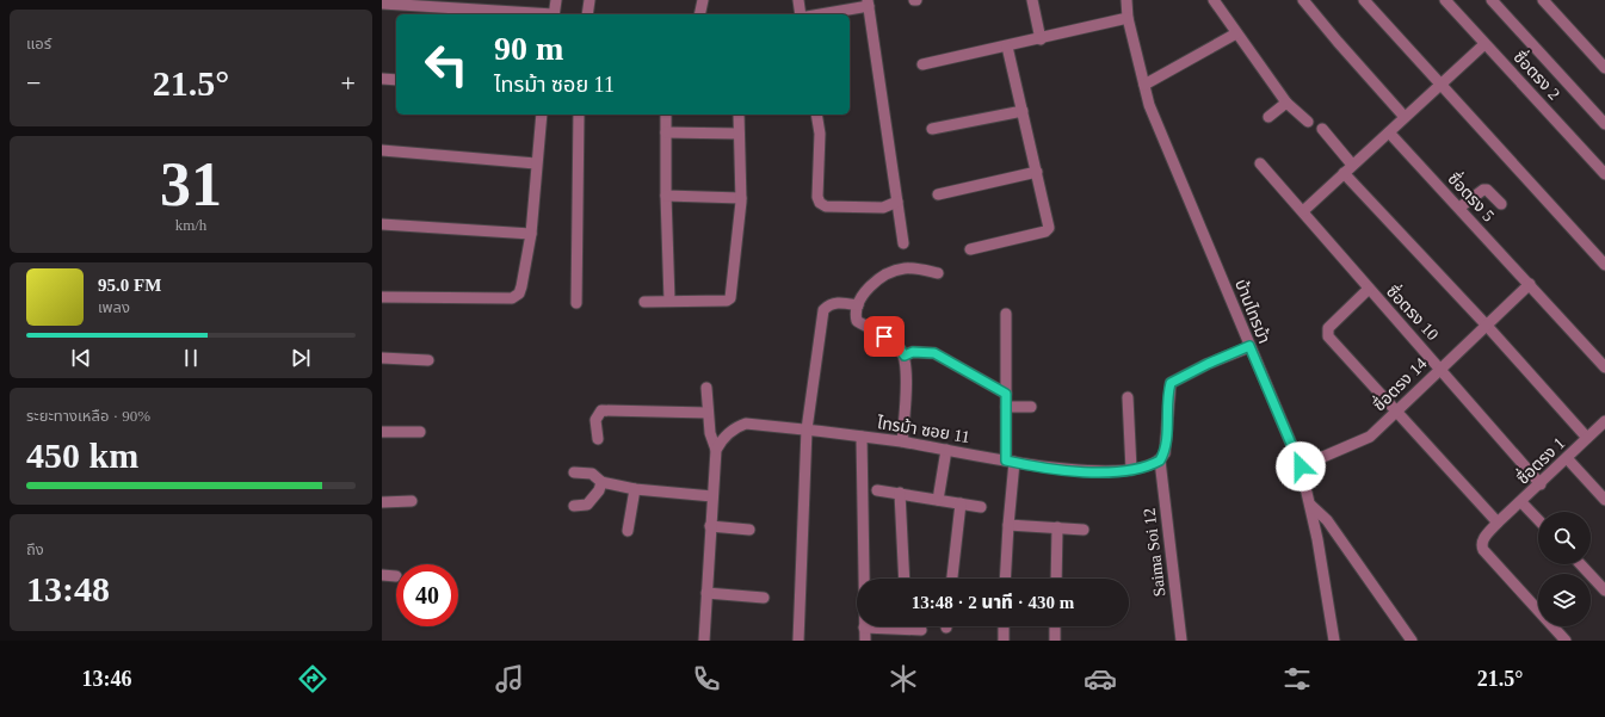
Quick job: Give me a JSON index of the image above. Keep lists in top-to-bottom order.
{
  "streets": {
    "street": [
      "ซื่อตรง 2",
      "ซื่อตรง 5",
      "บ้านไทรม้า",
      "ซื่อตรง 10",
      "ซื่อตรง 14",
      "ไทรม้า ซอย 11",
      "ซื่อตรง 1",
      "Saima Soi 12"
    ]
  },
  "crossings": [
    ["ซื่อตรง 5", "ซื่อตรง 14"],
    ["บ้านไทรม้า", "ซื่อตรง 14"],
    ["ซื่อตรง 10", "ซื่อตรง 14"],
    ["ซื่อตรง 10", "ซื่อตรง 1"],
    ["ไทรม้า ซอย 11", "Saima Soi 12"]
  ],
  "page": {
    "tile": [
      "แอร์",
      ["31", "km/h"],
      ["ระยะทางเหลือ · 90%", "450 km"],
      ["ถึง", "13:48"]
    ],
    "turn": ["90 m", "ไทรม้า ซอย 11"],
    "heat": ["−", "21.5°", "+"],
    "song": ["95.0 FM", "เพลง"],
    "limit": "40",
    "trip": "13:48 · 2 นาที · 430 m",
    "tabs": ["13:46", "21.5°"]
  }
}
